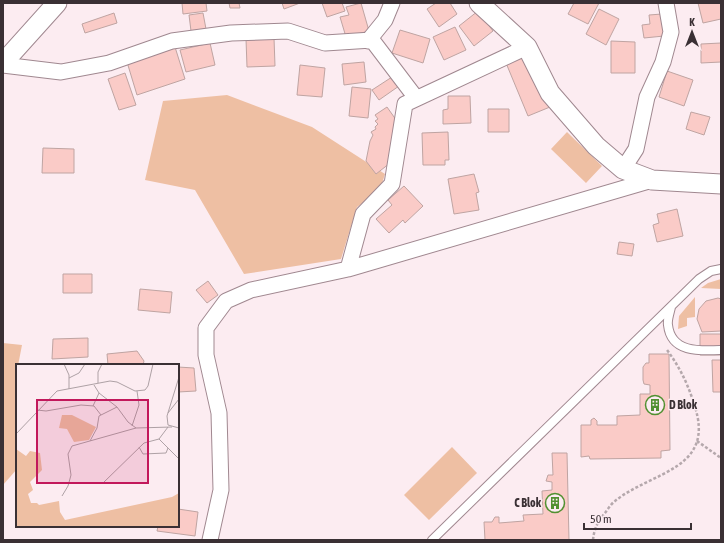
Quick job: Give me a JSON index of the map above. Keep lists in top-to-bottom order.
{
  "places": {
    "building": ["D Blok", "C Blok"]
  },
  "scale_bar": "50 m",
  "north": "top"
}
